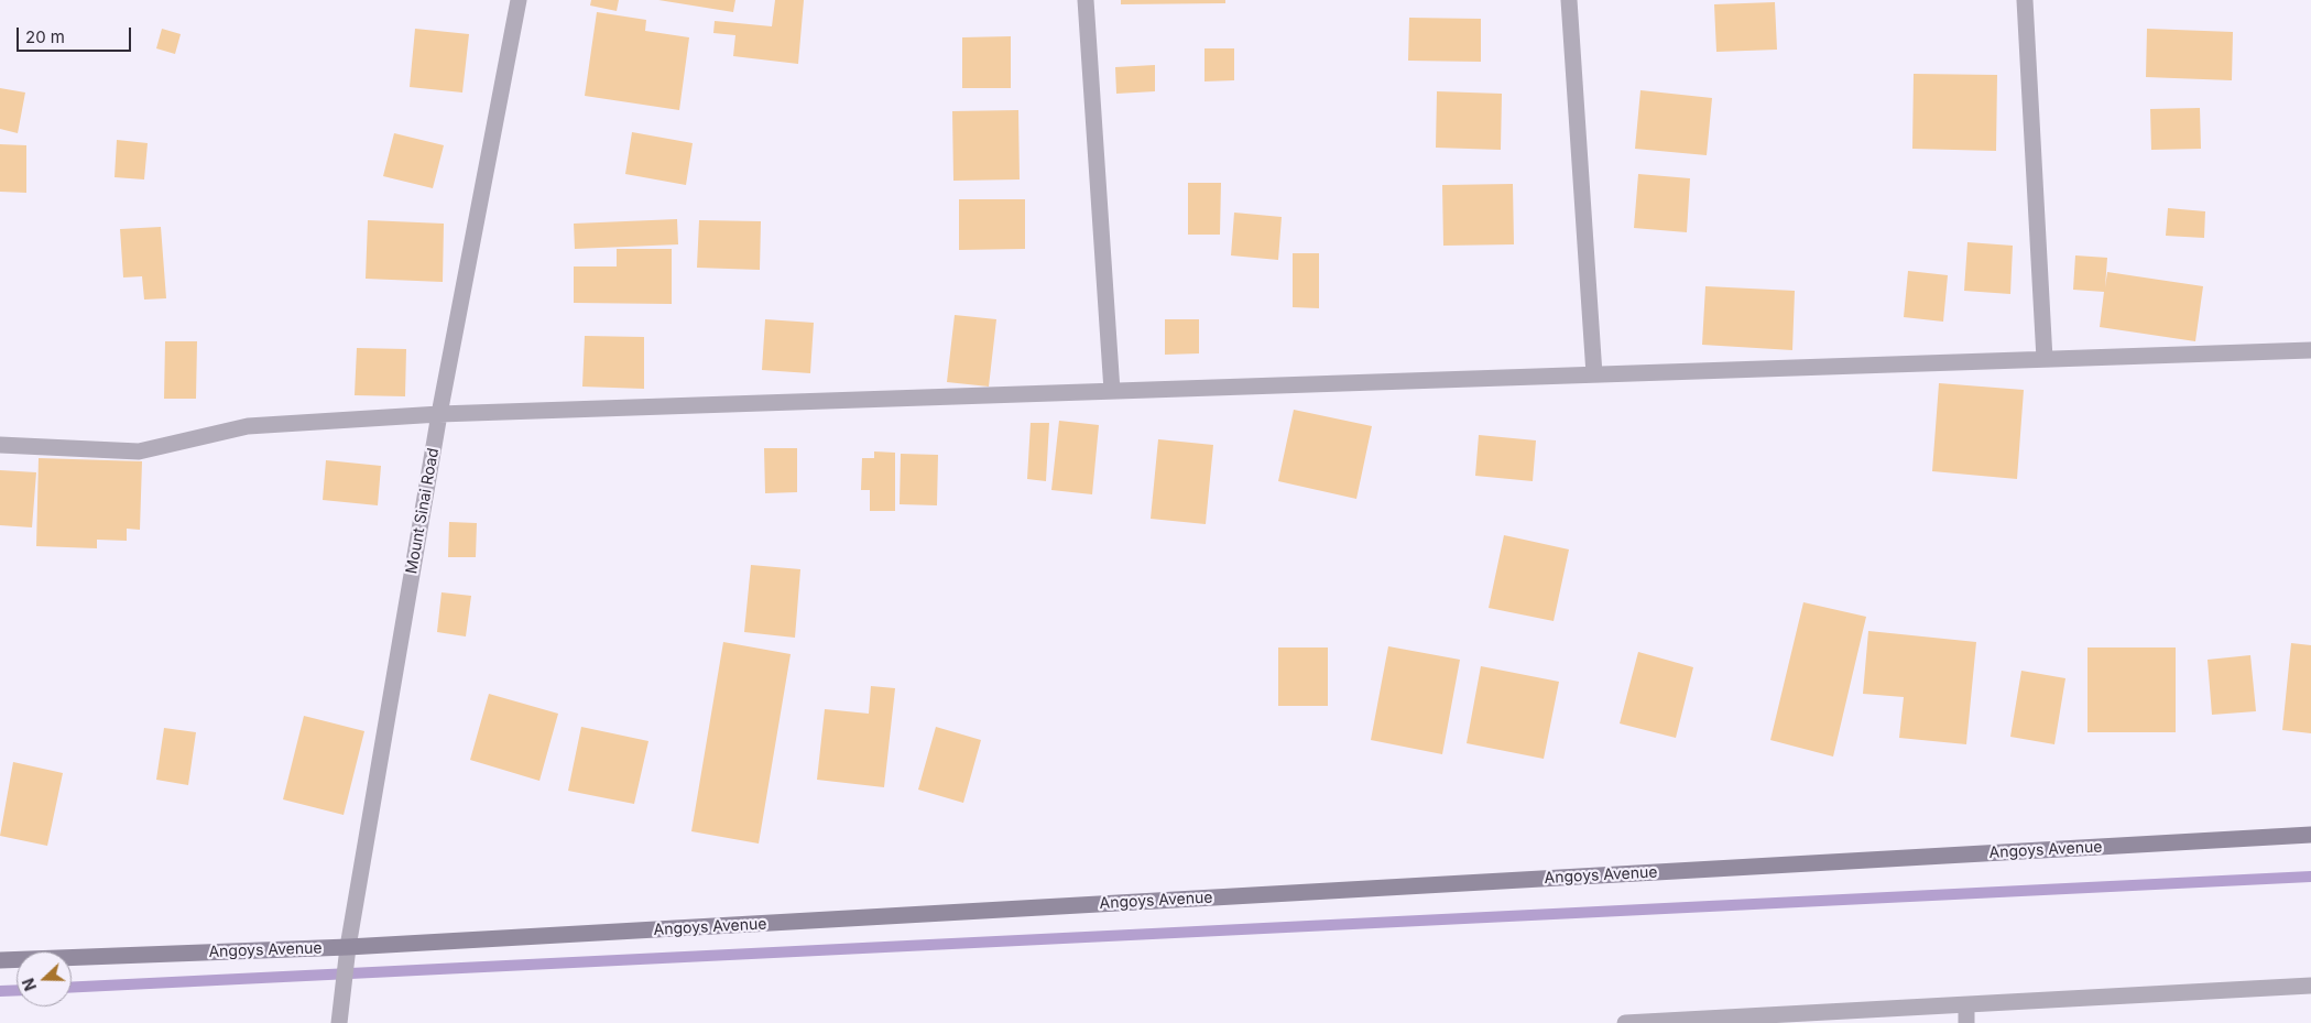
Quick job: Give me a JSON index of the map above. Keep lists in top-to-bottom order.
{
  "streets": {
    "street": ["Mount Sinai Road", "Angoys Avenue"]
  },
  "crossings": [
    ["Mount Sinai Road", "Angoys Avenue"]
  ],
  "scale_bar": "20 m",
  "north": "left"
}
